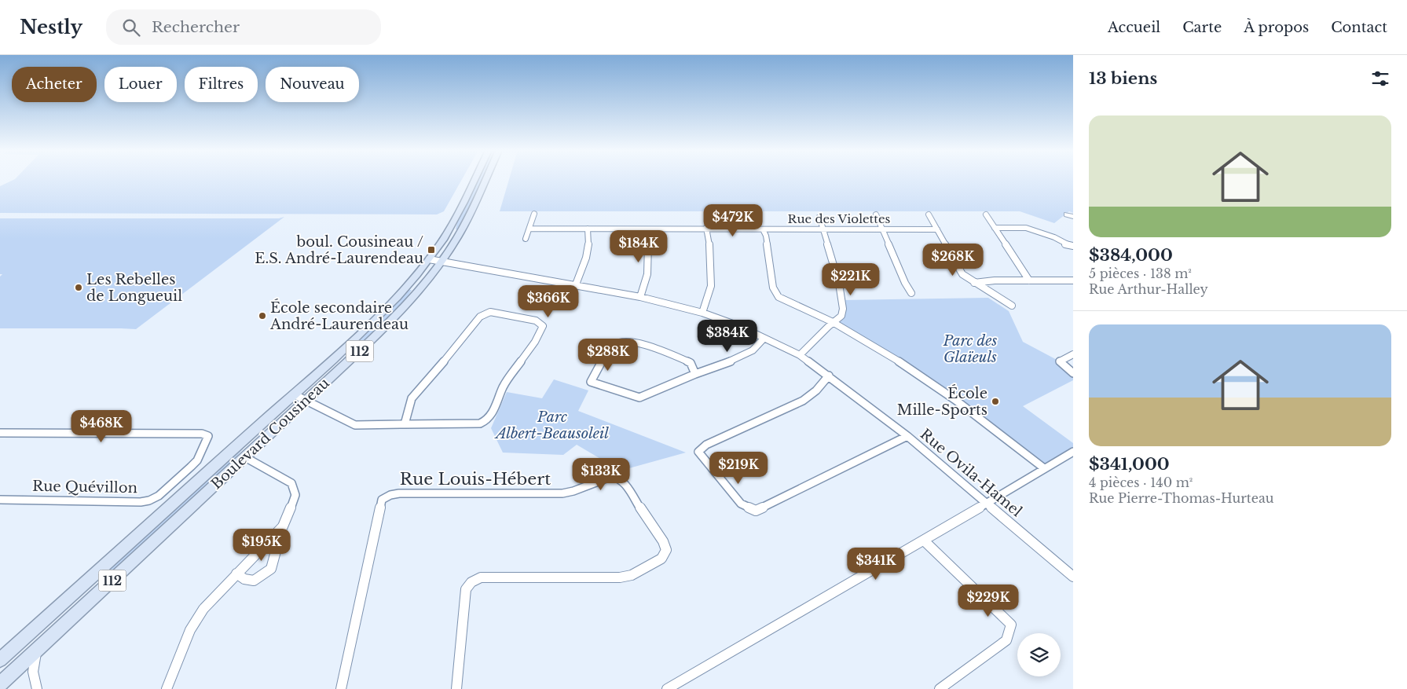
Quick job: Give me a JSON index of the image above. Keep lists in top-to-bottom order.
{
  "streets": {
    "main road": ["112", "Boulevard Cousineau"],
    "street": [
      "Rue des Violettes",
      "Rue Ovila-Hamel",
      "Rue Louis-Hébert",
      "Rue Quévillon"
    ]
  },
  "crossings": [
    ["Boulevard Cousineau", "Rue Ovila-Hamel"]
  ],
  "parks": ["Parc des Glaïeuls", "Parc Albert-Beausoleil"],
  "places": {
    "transit": ["boul. Cousineau / E.S. André-Laurendeau"],
    "other": ["Les Rebelles de Longueuil", "École secondaire André-Laurendeau", "École Mille-Sports"]
  },
  "page": {
    "header": "Nestly",
    "search": "Rechercher",
    "nav": [
      "Accueil",
      "Carte",
      "À propos",
      "Contact"
    ],
    "heading": "13 biens",
    "chip": [
      "Acheter",
      "Louer",
      "Filtres",
      "Nouveau"
    ],
    "list": [
      {
        "name": "$384,000",
        "note": "5 pièces · 138 m² · Rue Arthur-Halley"
      },
      {
        "name": "$341,000",
        "note": "4 pièces · 140 m² · Rue Pierre-Thomas-Hurteau"
      }
    ],
    "price": [
      "$472K",
      "$184K",
      "$268K",
      "$221K",
      "$366K",
      "$384K",
      "$288K",
      "$468K",
      "$219K",
      "$133K",
      "$195K",
      "$341K",
      "$229K"
    ]
  }
}
